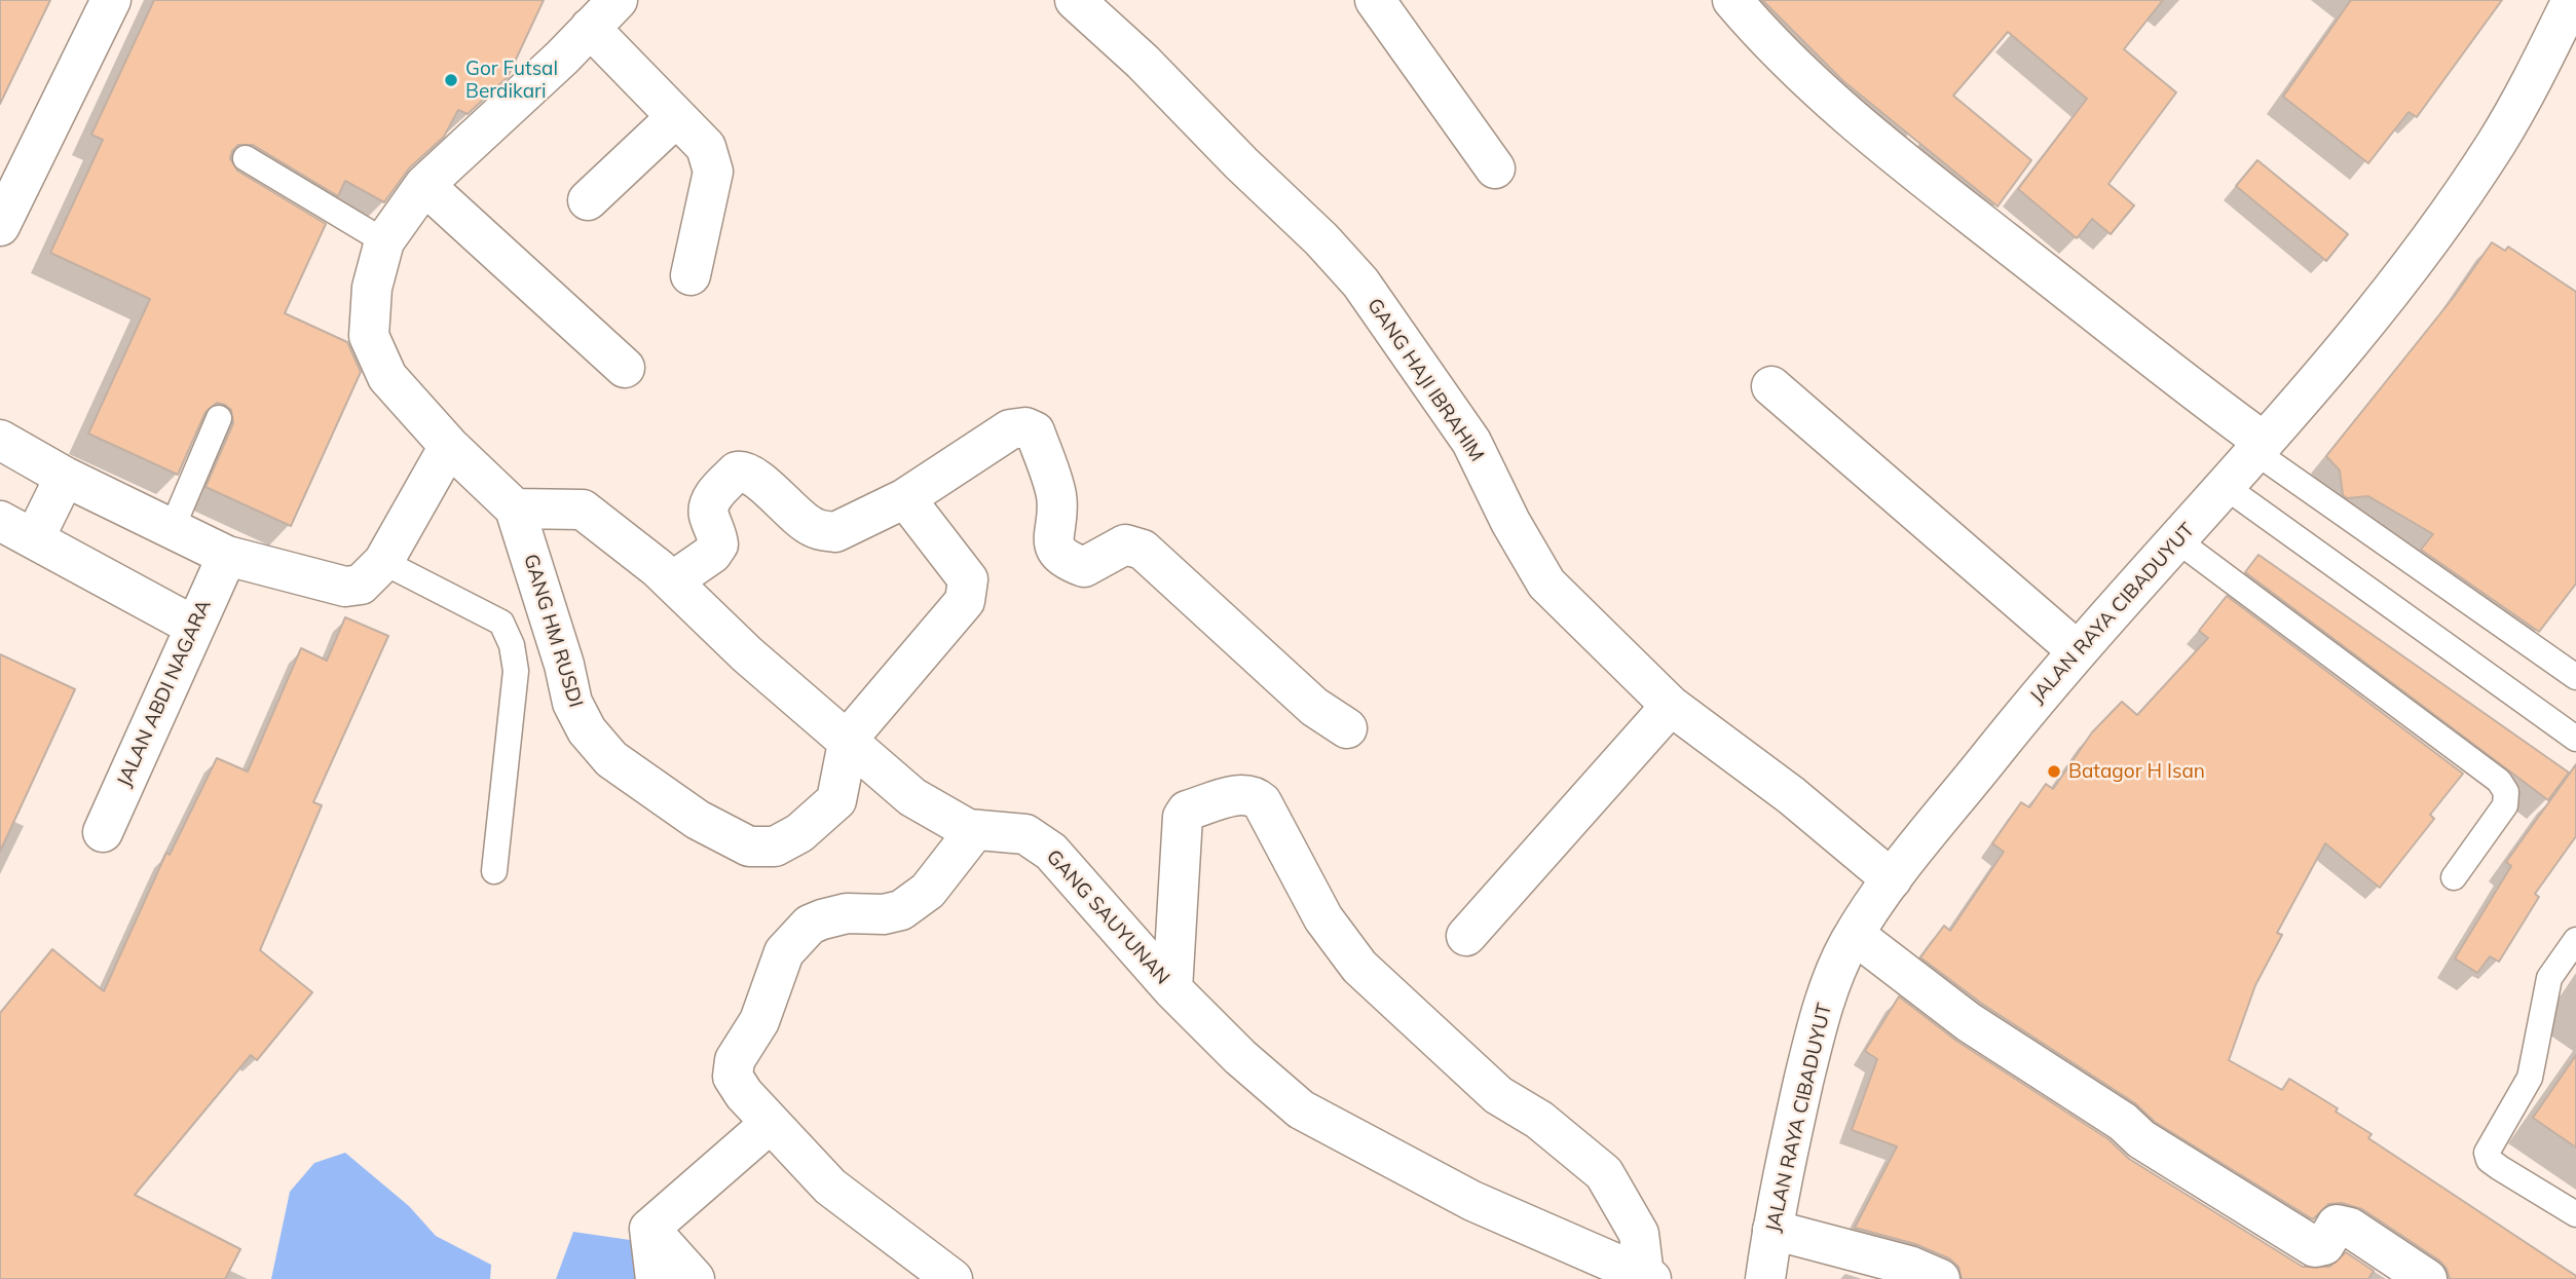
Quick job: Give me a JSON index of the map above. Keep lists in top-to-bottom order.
{
  "streets": {
    "street": [
      "GANG HAJI IBRAHIM",
      "JALAN RAYA CIBADUYUT",
      "GANG HM RUSDI",
      "JALAN ABDI NAGARA",
      "GANG SAUYUNAN"
    ]
  },
  "crossings": [
    ["GANG HAJI IBRAHIM", "JALAN RAYA CIBADUYUT"],
    ["GANG HM RUSDI", "GANG SAUYUNAN"]
  ],
  "places": ["Gor Futsal Berdikari", "Batagor H Isan"]
}
